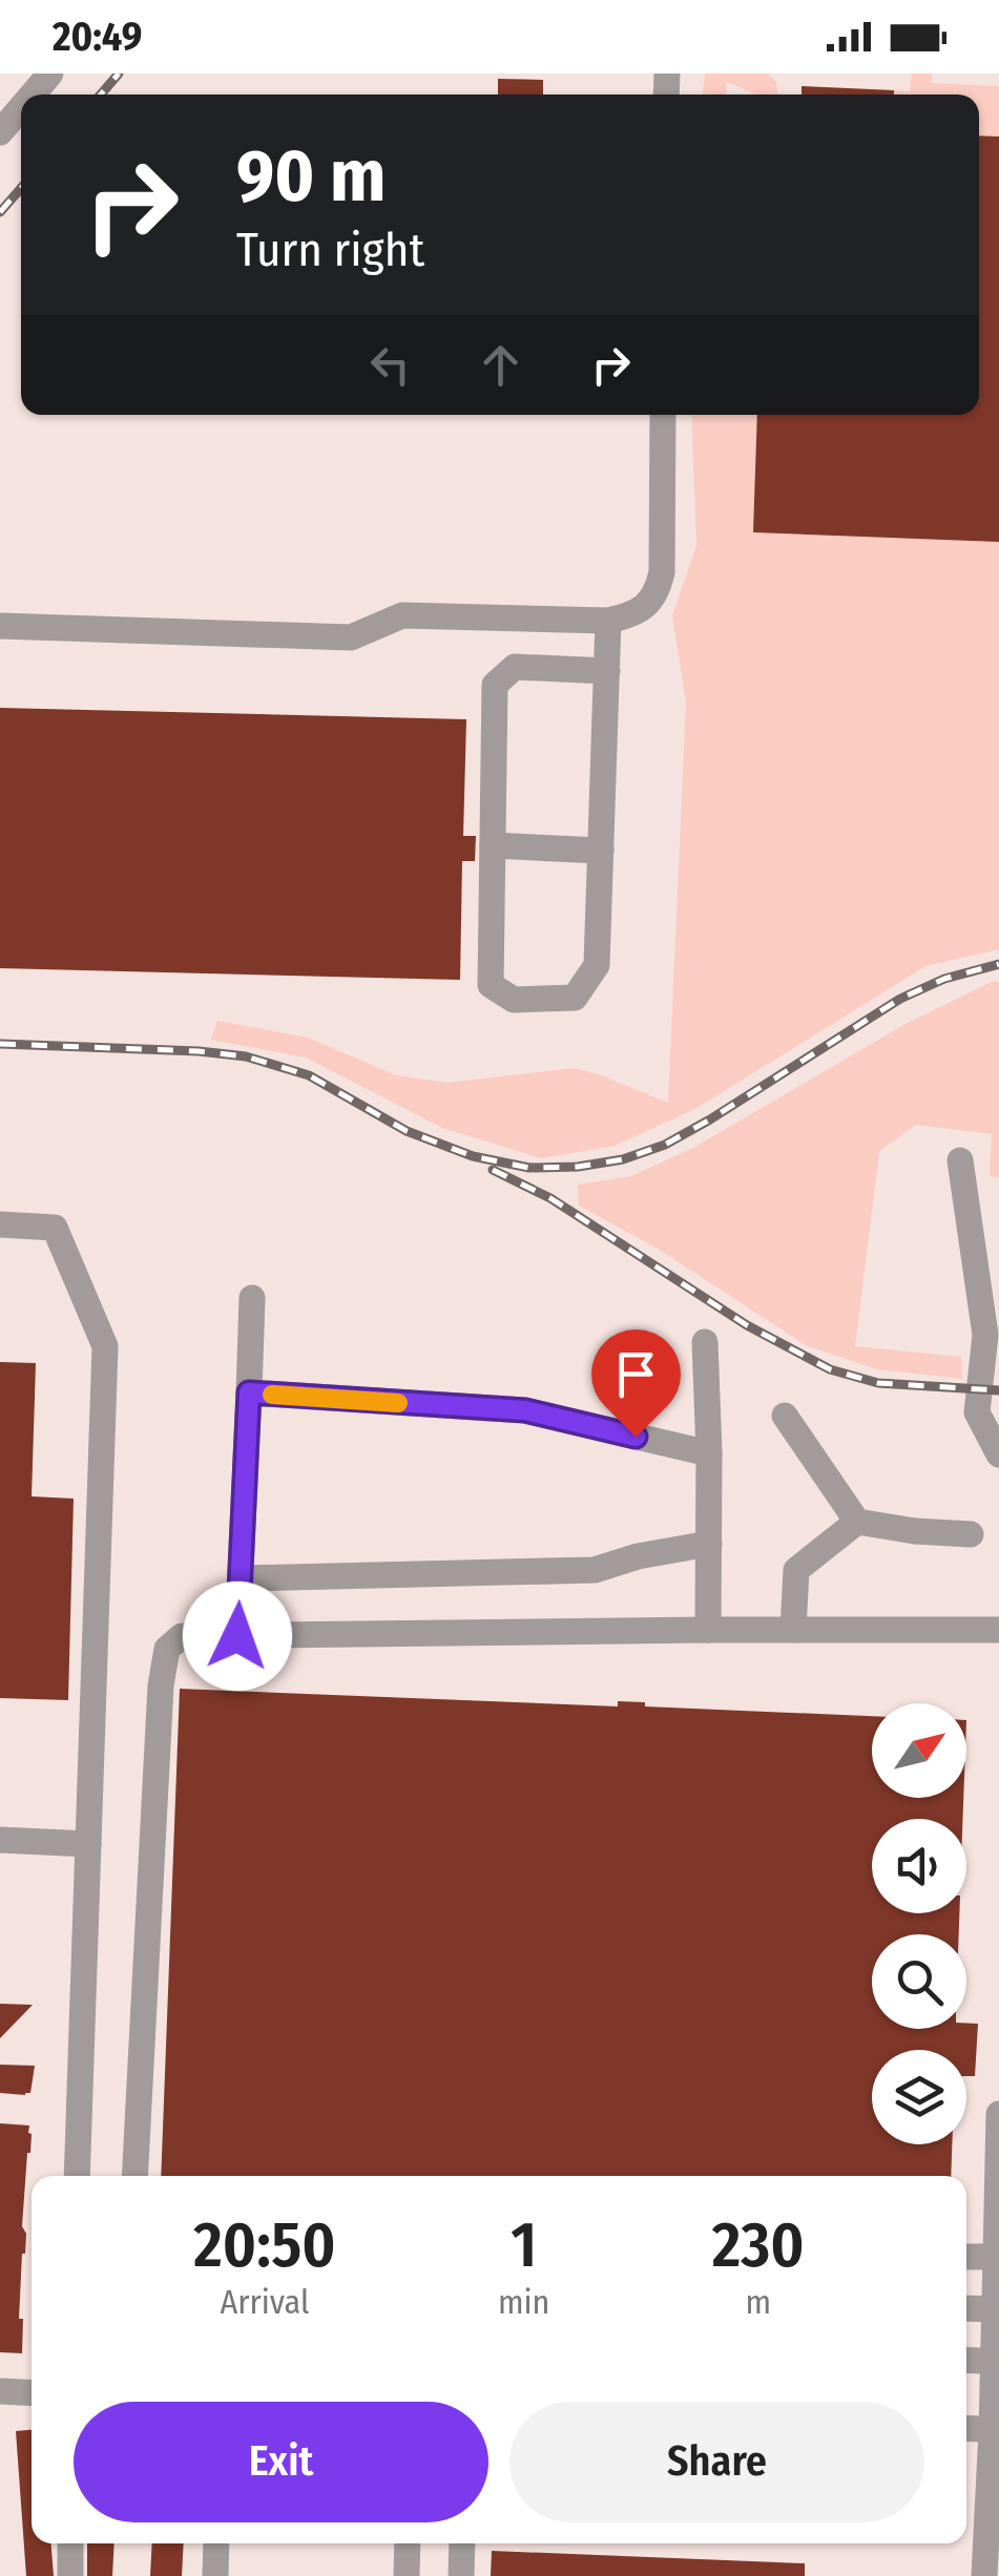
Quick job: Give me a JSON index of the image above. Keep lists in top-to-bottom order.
{
  "north": "top right",
  "page": {
    "status": "20:49",
    "turn": ["90 m", "Turn right"],
    "eta": [
      "20:50",
      "Arrival",
      "1",
      "min",
      "230",
      "m"
    ],
    "buttons": ["Exit", "Share"]
  }
}
